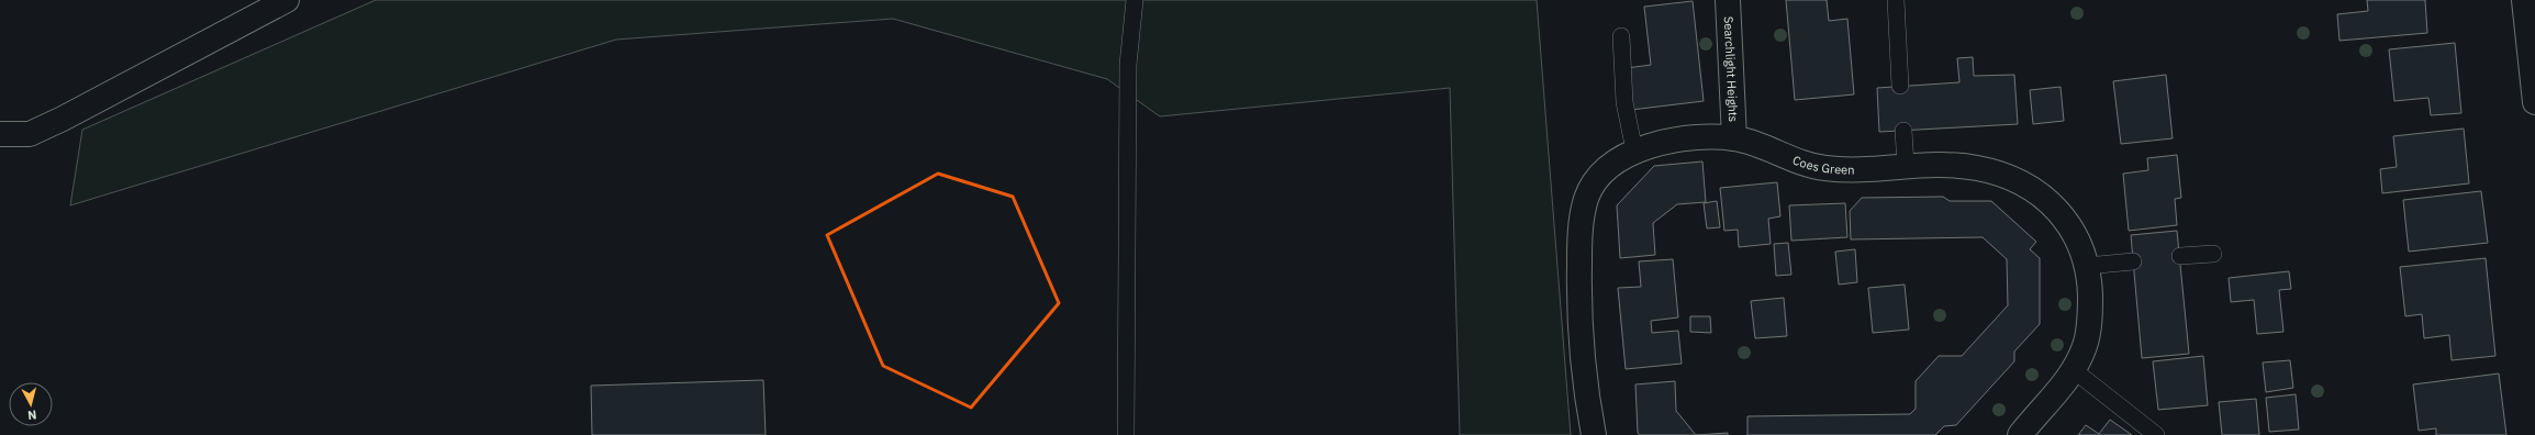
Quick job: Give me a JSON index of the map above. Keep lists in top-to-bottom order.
{
  "streets": {
    "street": ["Searchlight Heights", "Coes Green"]
  },
  "crossings": [
    ["Searchlight Heights", "Coes Green"]
  ],
  "north": "bottom"
}
